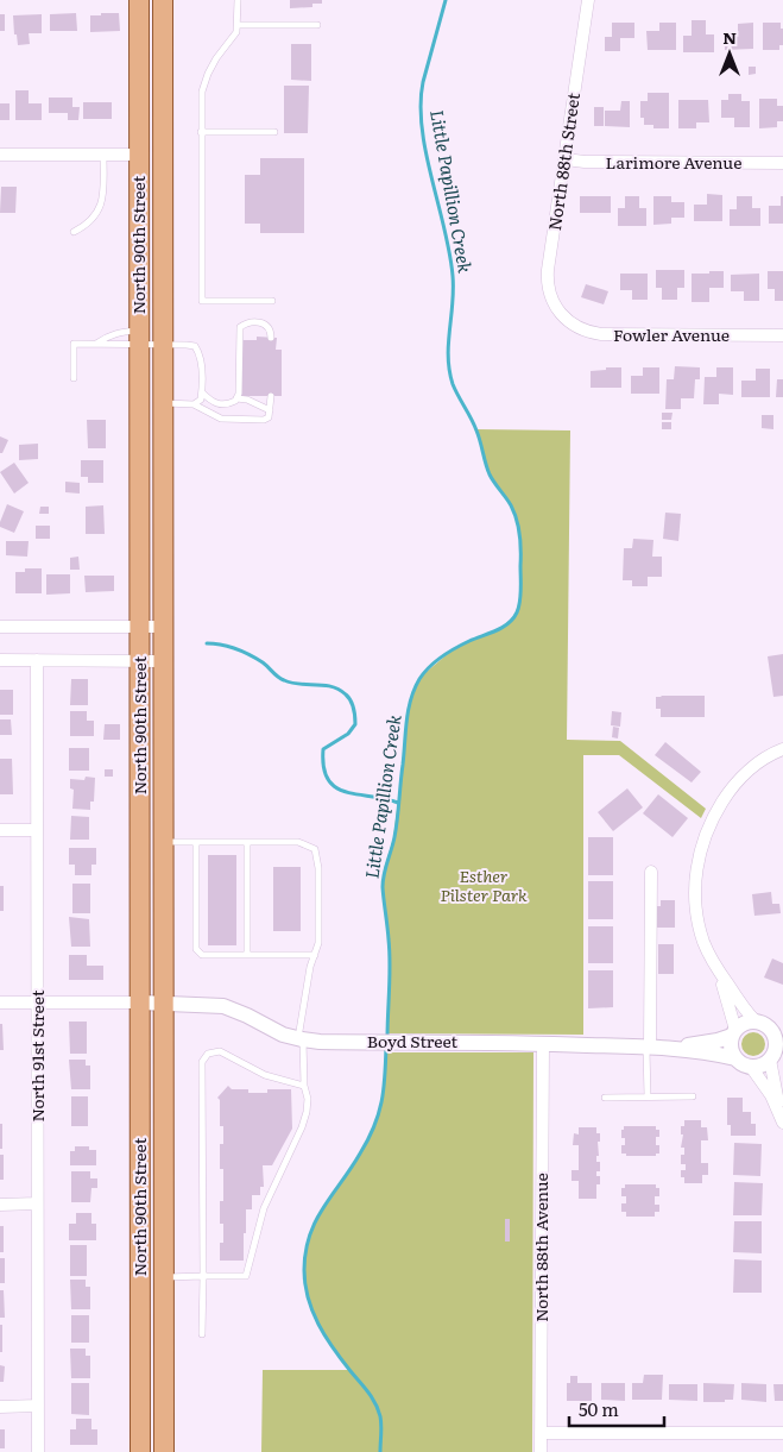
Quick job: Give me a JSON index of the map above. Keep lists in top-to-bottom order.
{
  "streets": {
    "main road": ["North 90th Street"],
    "street": [
      "North 88th Street",
      "Larimore Avenue",
      "Fowler Avenue",
      "Boyd Street",
      "North 91st Street",
      "North 88th Avenue"
    ]
  },
  "crossings": [
    ["North 88th Street", "Larimore Avenue"],
    ["North 88th Street", "Fowler Avenue"],
    ["North 90th Street", "Boyd Street"],
    ["Boyd Street", "North 88th Avenue"]
  ],
  "water": ["Little Papillion Creek"],
  "parks": ["Esther Pilster Park"],
  "scale_bar": "50 m",
  "north": "top"
}
